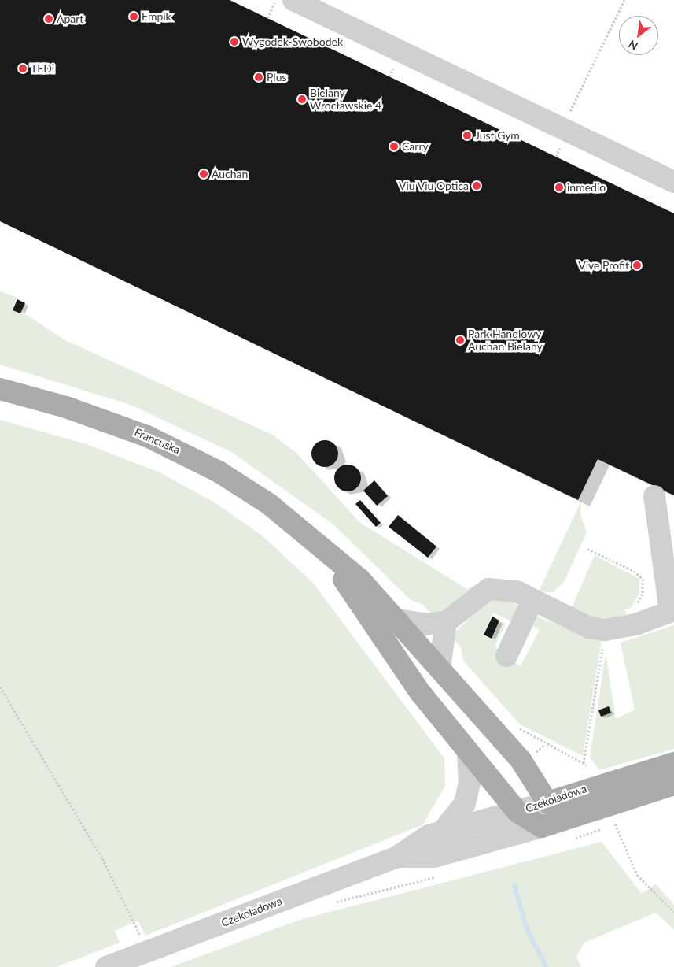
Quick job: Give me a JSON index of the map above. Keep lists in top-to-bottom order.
{
  "streets": {
    "main road": ["Francuska", "Czekoladowa"]
  },
  "places": [
    "Empik",
    "Apart",
    "Wygodek-Swobodek",
    "TEDi",
    "Plus",
    "Bielany Wrocławskie 4",
    "Just Gym",
    "Carry",
    "Auchan",
    "Viu Viu Optica",
    "inmedio",
    "Vive Profit",
    "Park Handlowy Auchan Bielany"
  ],
  "north": "bottom left"
}
